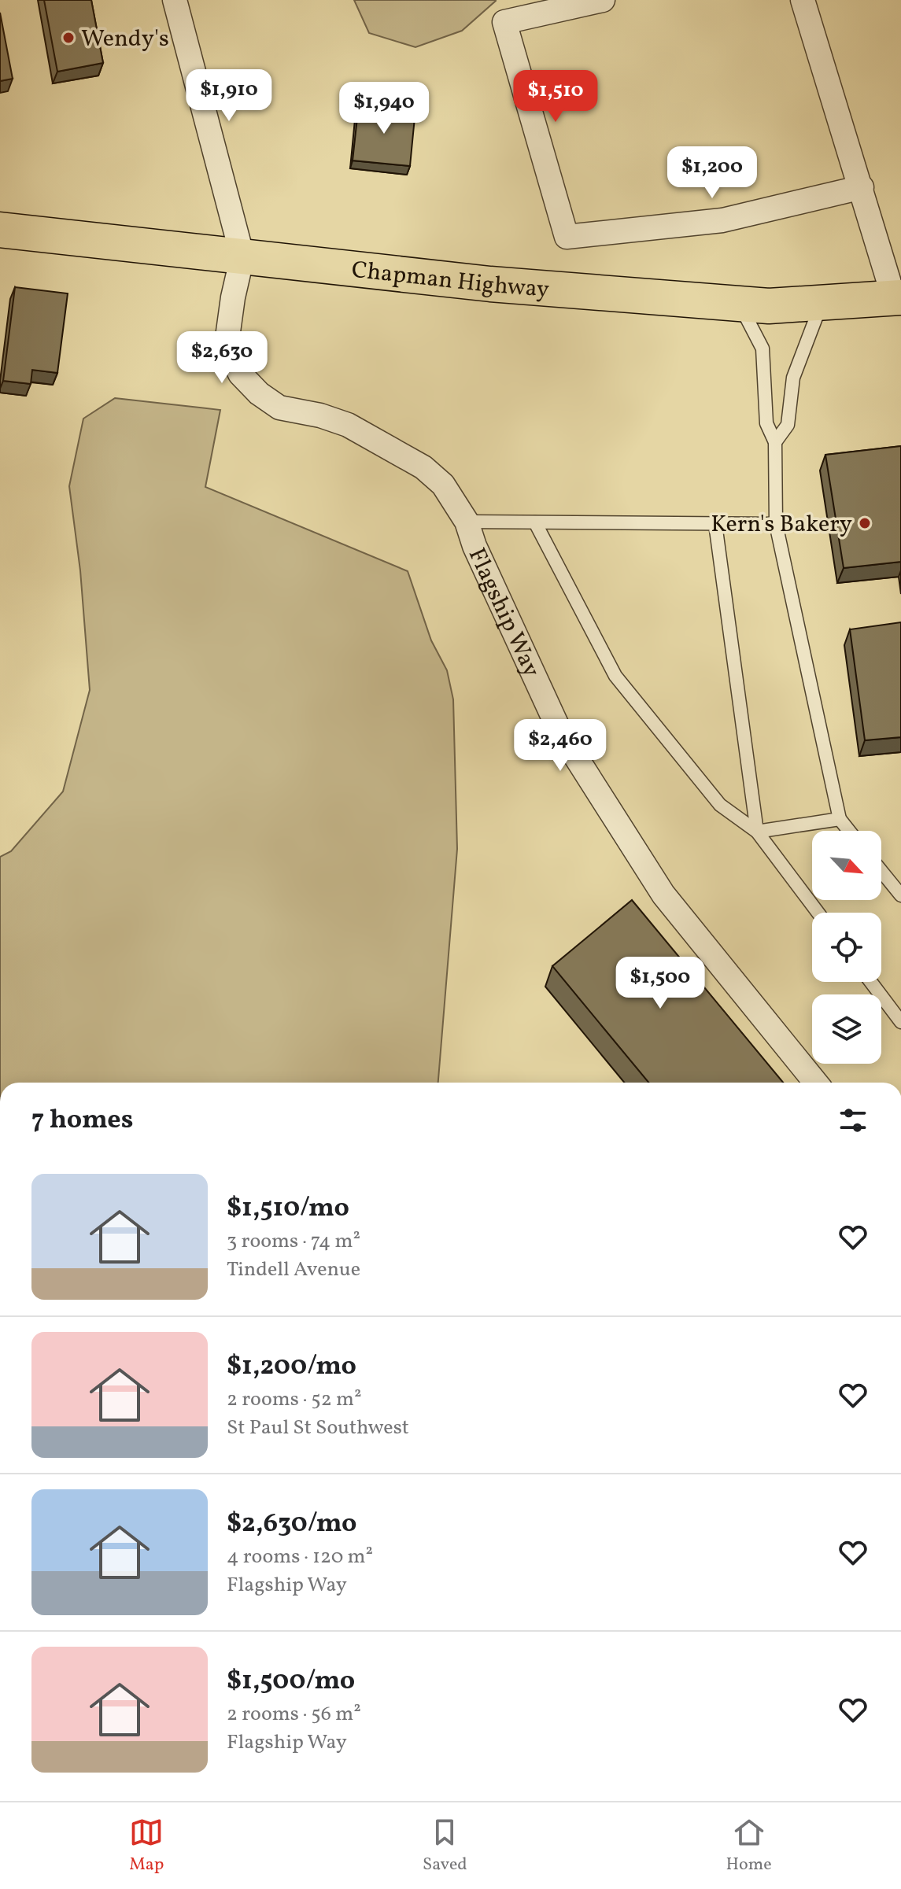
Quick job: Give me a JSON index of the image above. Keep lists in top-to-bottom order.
{
  "streets": {
    "highway": ["Chapman Highway"],
    "street": ["Flagship Way"]
  },
  "crossings": [
    ["Chapman Highway", "Flagship Way"]
  ],
  "places": ["Wendy's", "Kern's Bakery"],
  "north": "bottom right",
  "page": {
    "price": [
      "$1,910",
      "$1,510",
      "$1,940",
      "$1,200",
      "$2,630",
      "$2,460",
      "$1,500"
    ],
    "heading": "7 homes",
    "list": [
      {
        "name": "$1,510/mo",
        "note": "3 rooms · 74 m² · Tindell Avenue"
      },
      {
        "name": "$1,200/mo",
        "note": "2 rooms · 52 m² · St Paul St Southwest"
      },
      {
        "name": "$2,630/mo",
        "note": "4 rooms · 120 m² · Flagship Way"
      },
      {
        "name": "$1,500/mo",
        "note": "2 rooms · 56 m² · Flagship Way"
      }
    ],
    "tabs": ["Map", "Saved", "Home"]
  }
}
